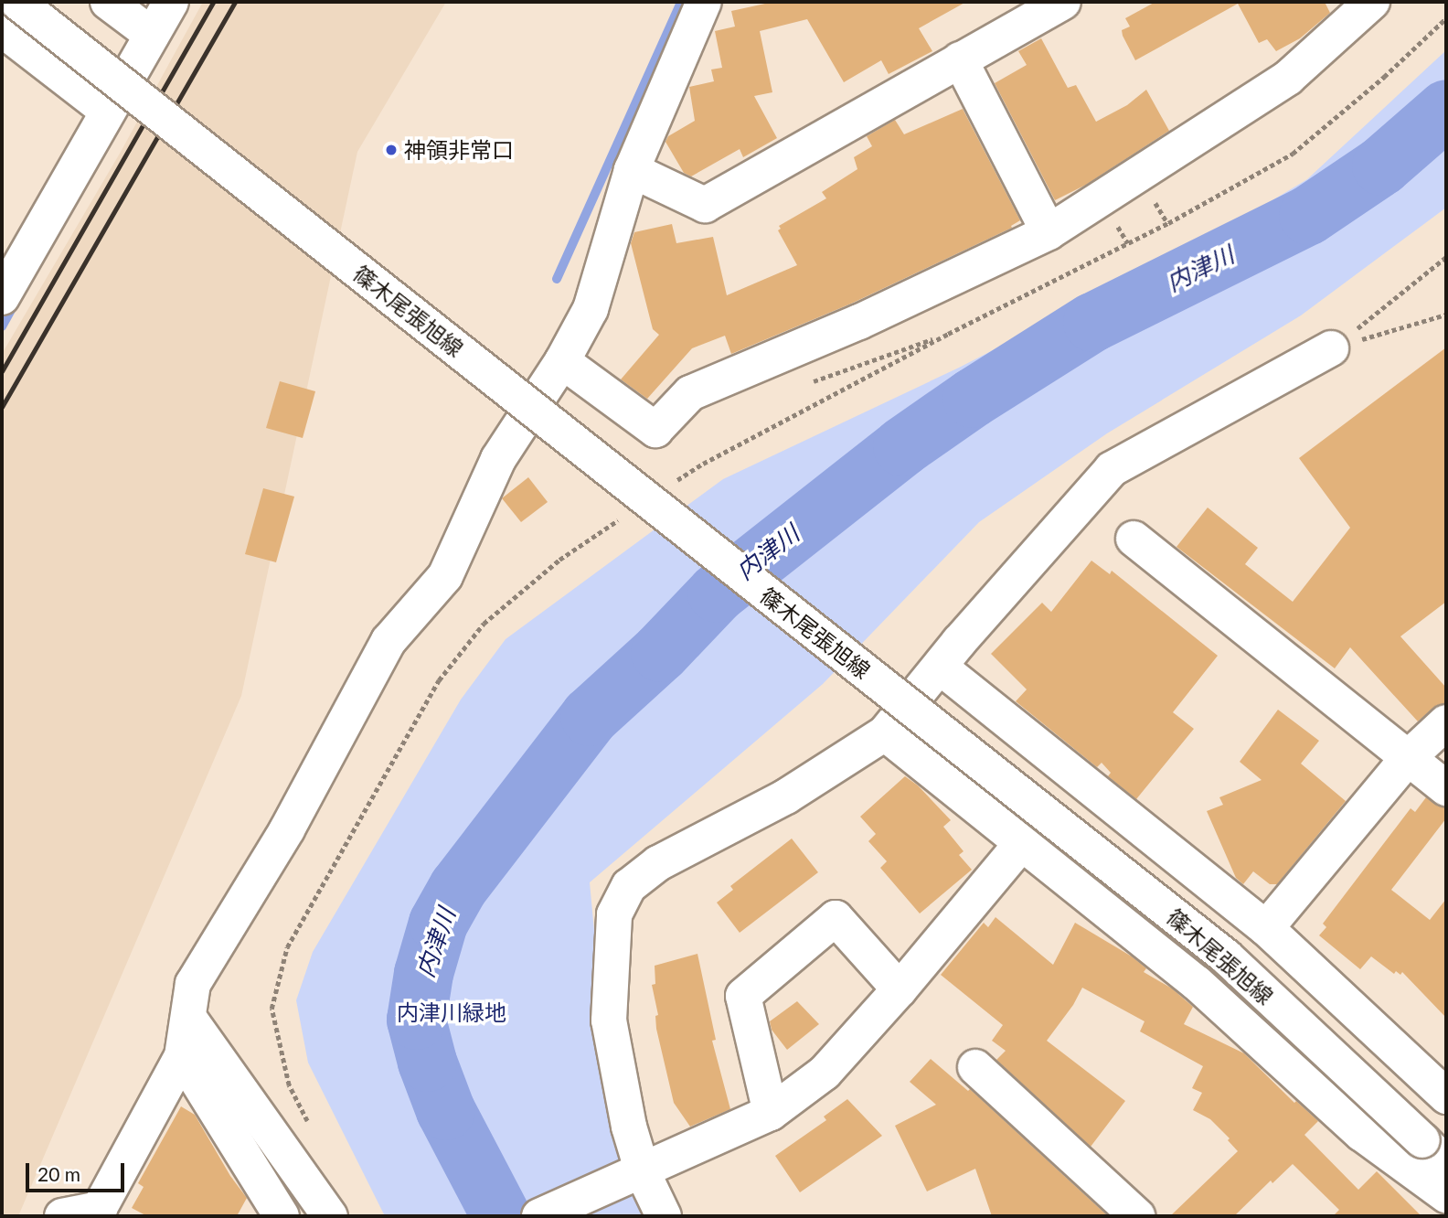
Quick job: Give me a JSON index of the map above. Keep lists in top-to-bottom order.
{
  "streets": {
    "street": ["篠木尾張旭線"]
  },
  "water": ["内津川"],
  "parks": ["内津川緑地"],
  "places": ["神領非常口"],
  "scale_bar": "20 m"
}
